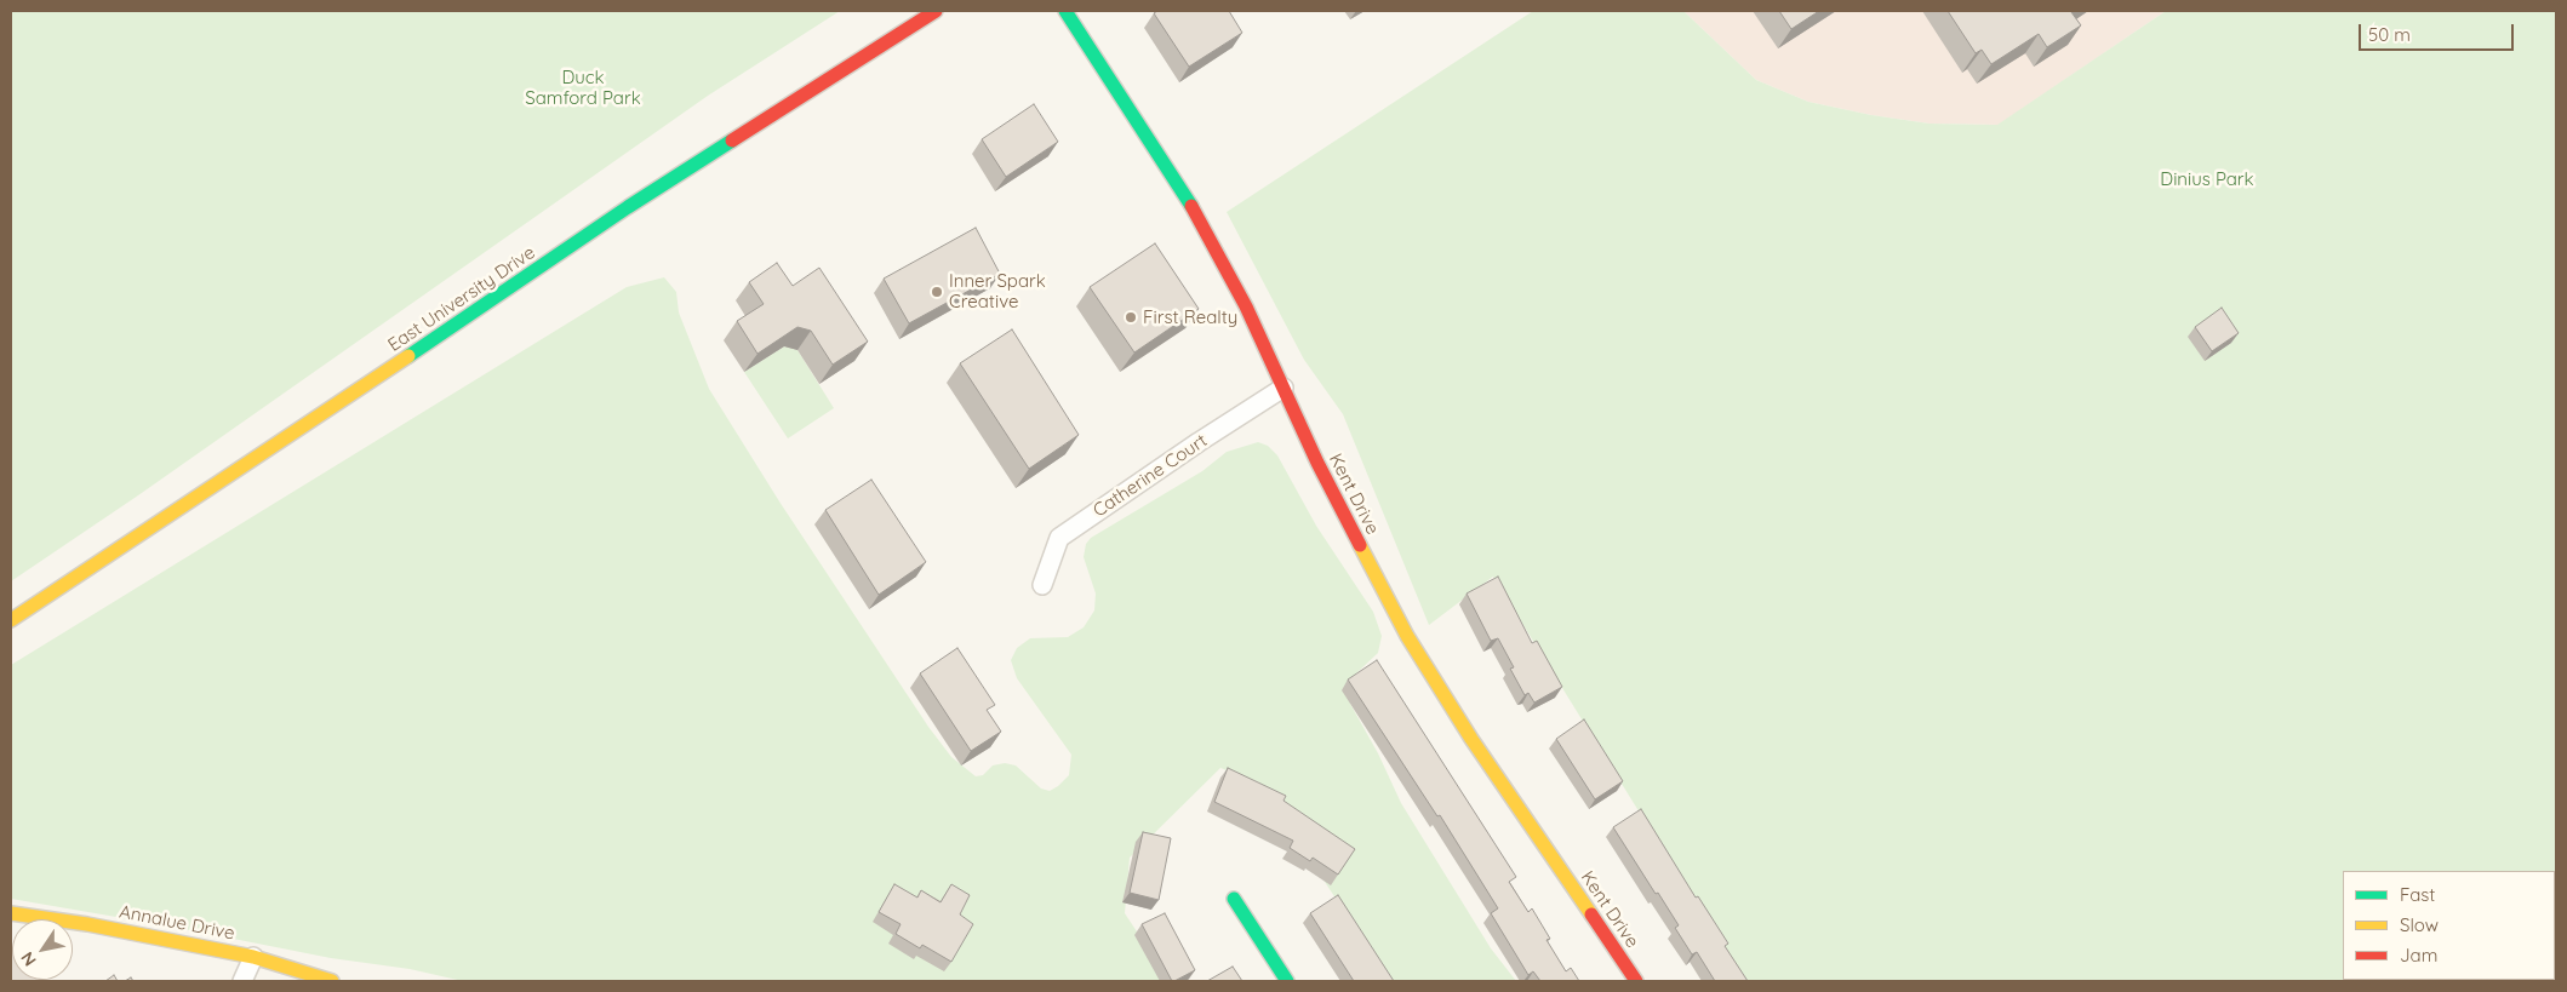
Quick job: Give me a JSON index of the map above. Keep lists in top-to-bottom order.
{
  "streets": {
    "street": [
      "East University Drive",
      "Catherine Court",
      "Kent Drive",
      "Annalue Drive"
    ]
  },
  "crossings": [
    ["Catherine Court", "Kent Drive"]
  ],
  "parks": ["Duck Samford Park", "Dinius Park"],
  "places": ["Inner Spark Creative", "First Realty"],
  "legend": ["Fast", "Slow", "Jam"],
  "scale_bar": "50 m",
  "north": "bottom left"
}
